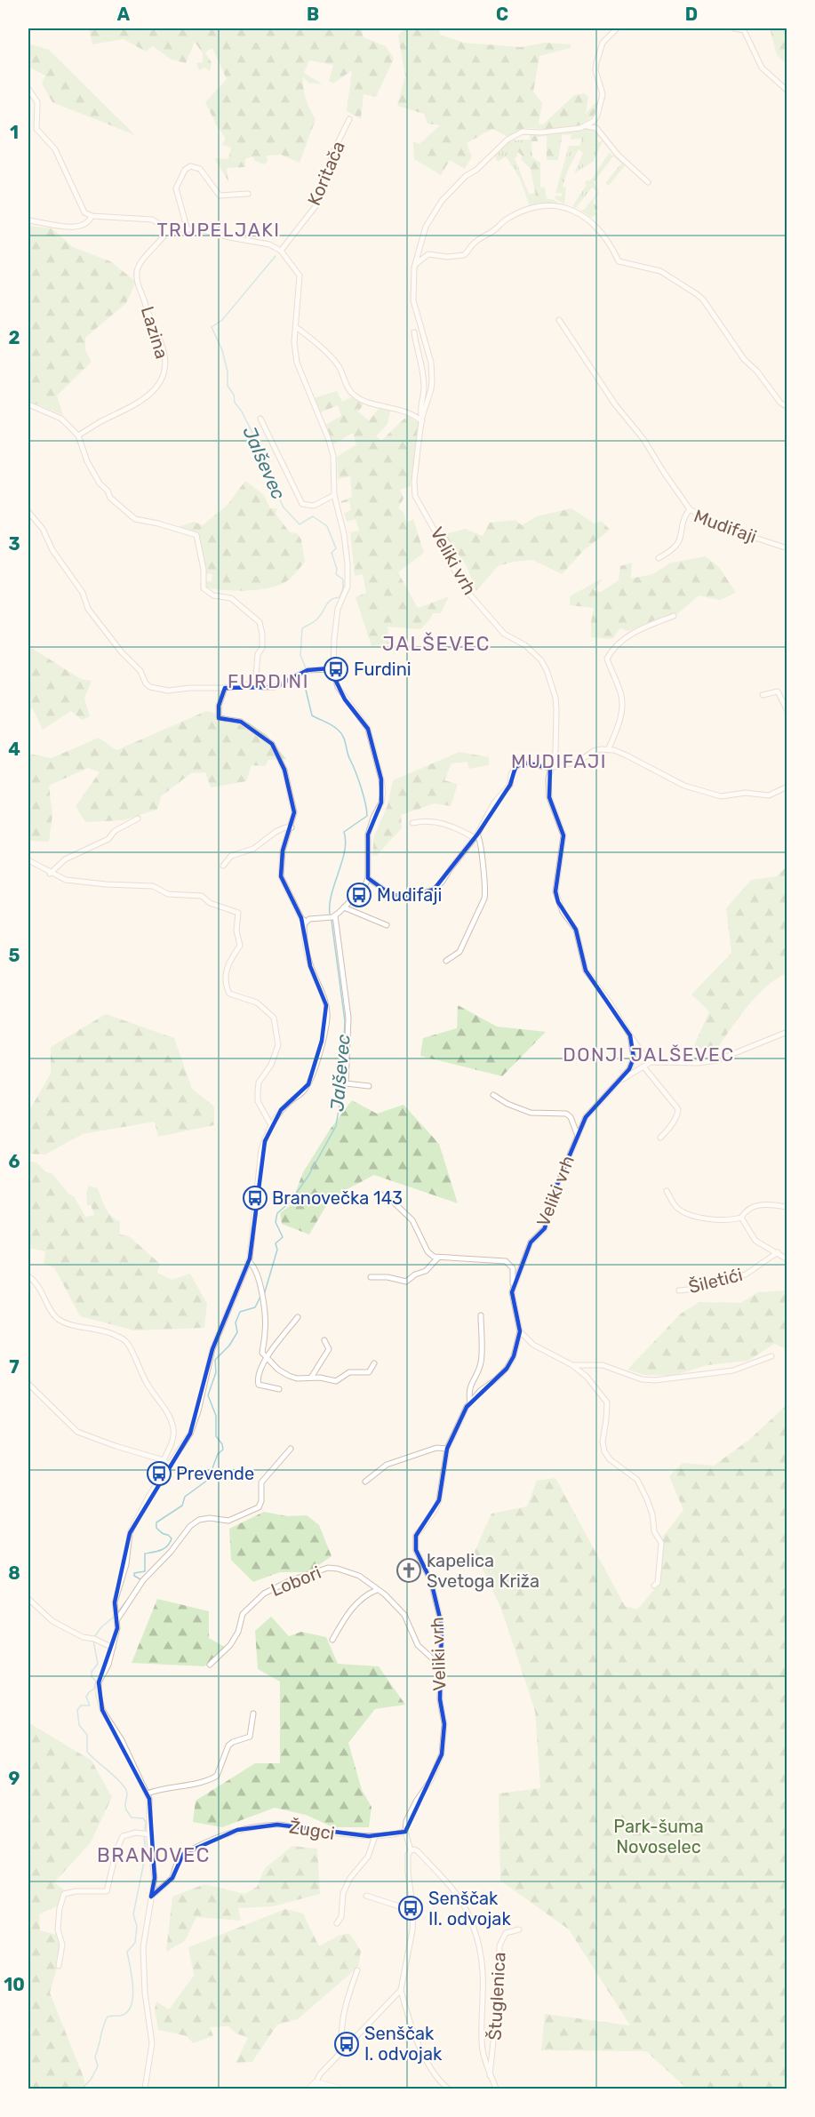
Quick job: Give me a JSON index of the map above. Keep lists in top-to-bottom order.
{
  "streets": {
    "street": [
      "Koritača",
      "Lazina",
      "Mudifaji",
      "Veliki vrh",
      "Šiletići",
      "Lobori",
      "Žugci",
      "Štuglenica"
    ]
  },
  "crossings": [
    ["Veliki vrh", "Lobori"],
    ["Veliki vrh", "Žugci"]
  ],
  "districts": [
    "TRUPELJAKI",
    "JALŠEVEC",
    "FURDINI",
    "MUDIFAJI",
    "DONJI JALŠEVEC",
    "BRANOVEC"
  ],
  "water": ["Jalševec"],
  "parks": ["Park-šuma Novoselec"],
  "places": {
    "bus stop": [
      "Furdini",
      "Mudifaji",
      "Branovečka 143",
      "Prevende",
      "Senščak II. odvojak",
      "Senščak I. odvojak"
    ],
    "church": ["kapelica Svetoga Križa"]
  },
  "grid": {
    "columns": [
      "A",
      "B",
      "C",
      "D"
    ],
    "rows": [
      "1",
      "2",
      "3",
      "4",
      "5",
      "6",
      "7",
      "8",
      "9",
      "10"
    ]
  }
}
